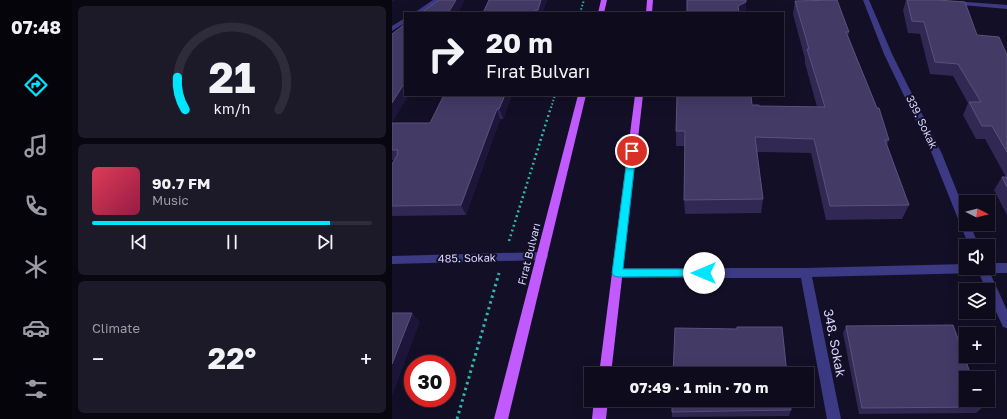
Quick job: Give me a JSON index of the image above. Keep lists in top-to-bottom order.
{
  "streets": {
    "main road": ["Fırat Bulvarı"],
    "street": ["339. Sokak", "485. Sokak", "348. Sokak"]
  },
  "crossings": [
    ["Fırat Bulvarı", "485. Sokak"]
  ],
  "north": "right",
  "page": {
    "tabs": "07:48",
    "turn": ["20 m", "Fırat Bulvarı"],
    "song": ["90.7 FM", "Music"],
    "map_buttons": ["+", "−"],
    "tile": "Climate",
    "heat": ["−", "22°", "+"],
    "limit": "30",
    "trip": "07:49 · 1 min · 70 m",
    "gauge": ["21", "km/h"]
  }
}
